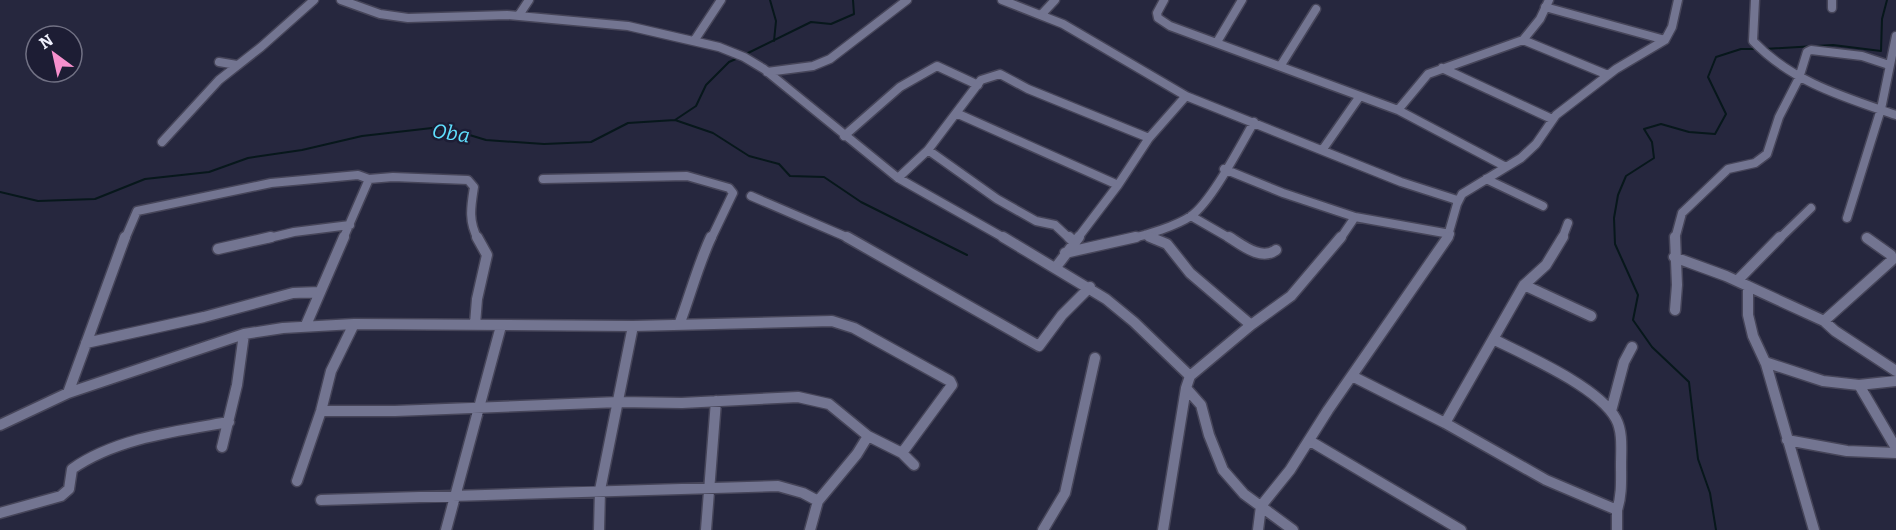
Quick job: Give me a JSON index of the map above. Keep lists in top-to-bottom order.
{
  "water": ["Oba"],
  "north": "top left"
}
